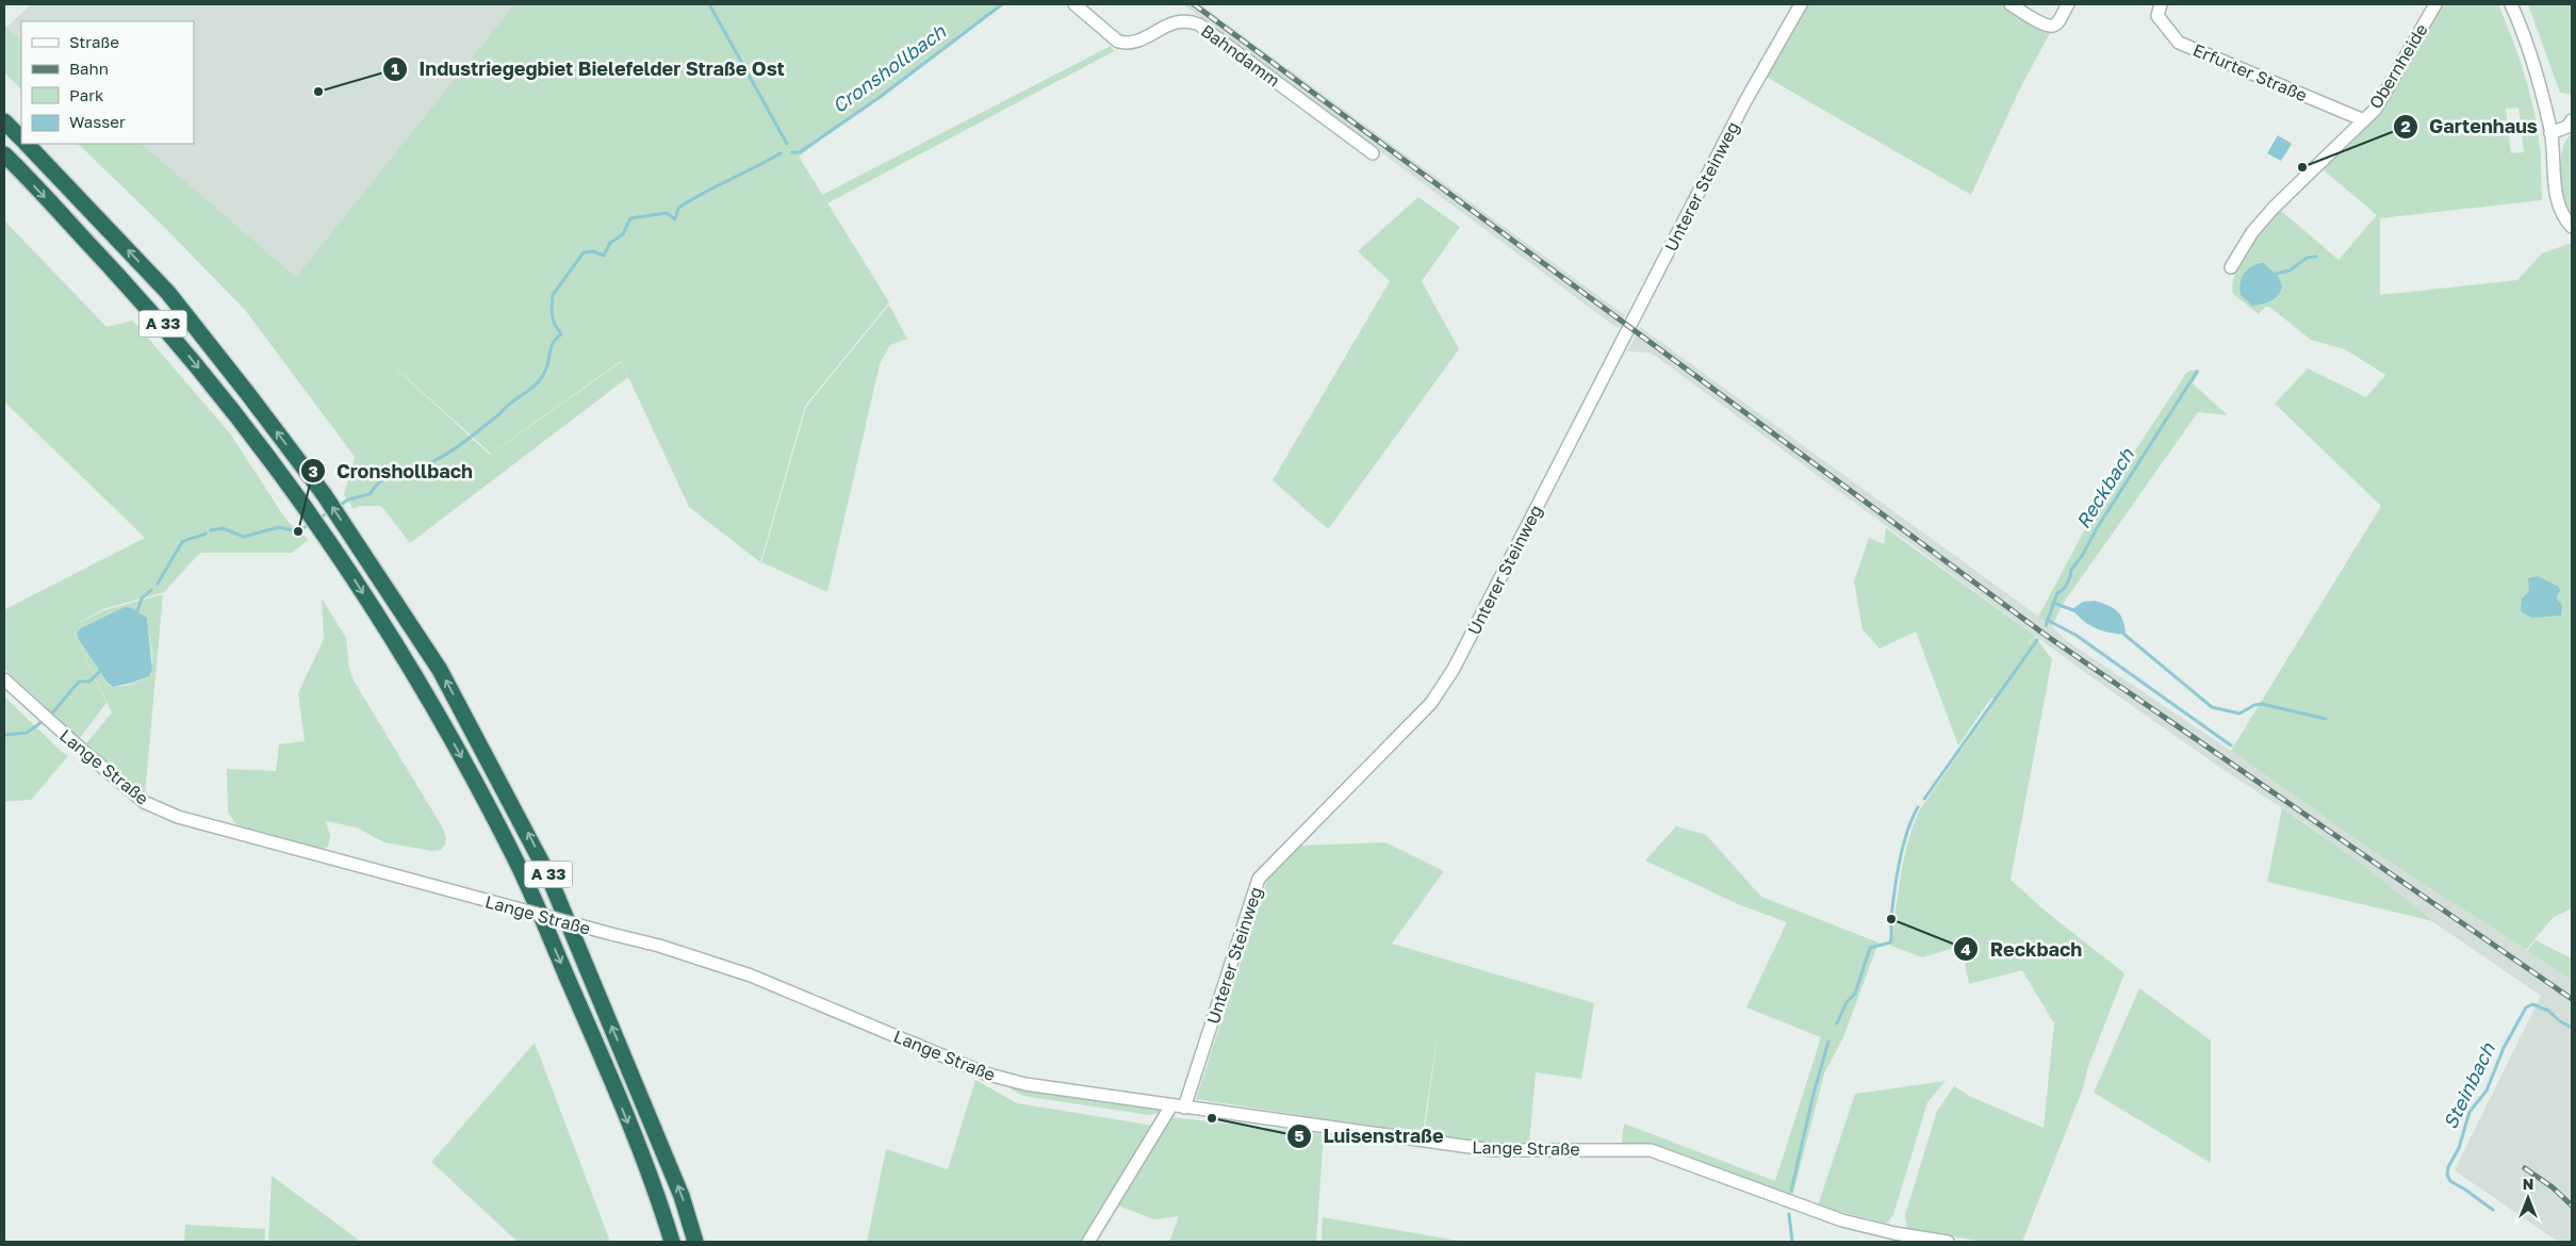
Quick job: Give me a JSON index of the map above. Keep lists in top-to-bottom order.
{
  "streets": {
    "highway": ["A 33"],
    "street": [
      "Bahndamm",
      "Obernheide",
      "Erfurter Straße",
      "Unterer Steinweg",
      "Lange Straße"
    ]
  },
  "crossings": [
    ["Obernheide", "Erfurter Straße"],
    ["Unterer Steinweg", "Lange Straße"]
  ],
  "water": ["Cronshollbach", "Reckbach", "Steinbach"],
  "places": [
    "Industriegegbiet Bielefelder Straße Ost",
    "Gartenhaus",
    "Cronshollbach",
    "Reckbach",
    "Luisenstraße"
  ],
  "legend": [
    "Straße",
    "Bahn",
    "Park",
    "Wasser"
  ],
  "north": "top"
}
